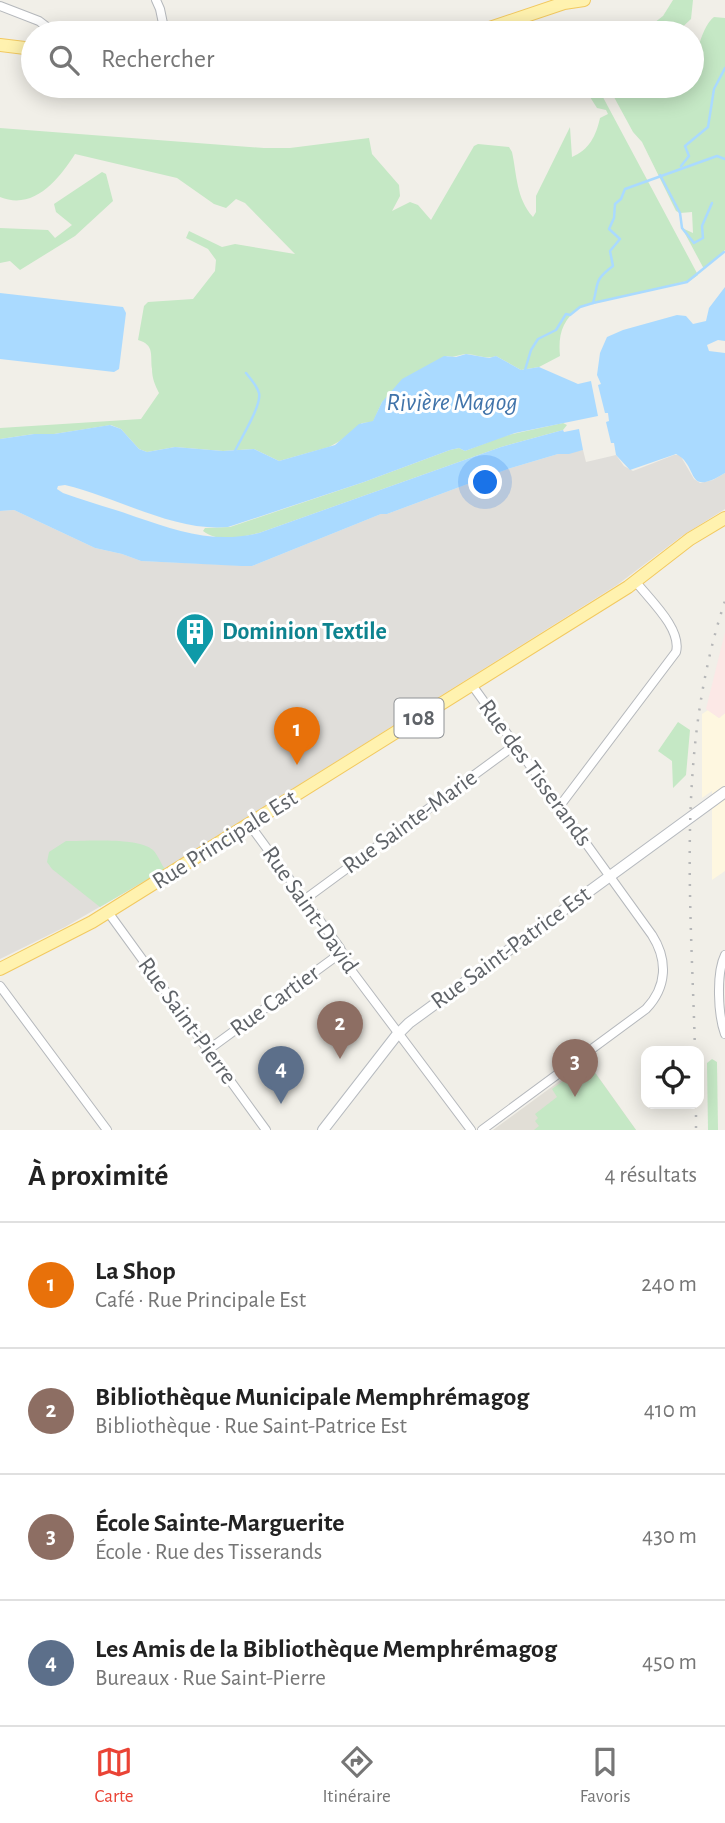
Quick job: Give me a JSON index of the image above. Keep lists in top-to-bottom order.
{
  "streets": {
    "main road": ["108", "Rue Principale Est"],
    "street": [
      "Rue des Tisserands",
      "Rue Sainte-Marie",
      "Rue Saint-David",
      "Rue Saint-Patrice Est",
      "Rue Cartier",
      "Rue Saint-Pierre"
    ]
  },
  "crossings": [
    ["Rue des Tisserands", "Rue Sainte-Marie"],
    ["Rue des Tisserands", "Rue Principale Est"],
    ["Rue des Tisserands", "Rue Saint-Patrice Est"],
    ["Rue Sainte-Marie", "Rue Saint-David"],
    ["Rue Principale Est", "Rue Saint-David"],
    ["Rue Principale Est", "Rue Saint-Pierre"],
    ["Rue Saint-David", "Rue Saint-Patrice Est"],
    ["Rue Saint-David", "Rue Cartier"],
    ["Rue Cartier", "Rue Saint-Pierre"]
  ],
  "water": ["Rivière Magog"],
  "places": {
    "building": ["Dominion Textile"]
  },
  "page": {
    "search": "Rechercher",
    "pins": [
      "1",
      "2",
      "3",
      "4"
    ],
    "heading": ["À proximité", "4 résultats"],
    "list": [
      {
        "mark": "1",
        "name": "La Shop",
        "note": "Café · Rue Principale Est",
        "value": "240 m"
      },
      {
        "mark": "2",
        "name": "Bibliothèque Municipale Memphrémagog",
        "note": "Bibliothèque · Rue Saint-Patrice Est",
        "value": "410 m"
      },
      {
        "mark": "3",
        "name": "École Sainte-Marguerite",
        "note": "École · Rue des Tisserands",
        "value": "430 m"
      },
      {
        "mark": "4",
        "name": "Les Amis de la Bibliothèque Memphrémagog",
        "note": "Bureaux · Rue Saint-Pierre",
        "value": "450 m"
      }
    ],
    "nav": ["Carte", "Itinéraire", "Favoris"]
  }
}
